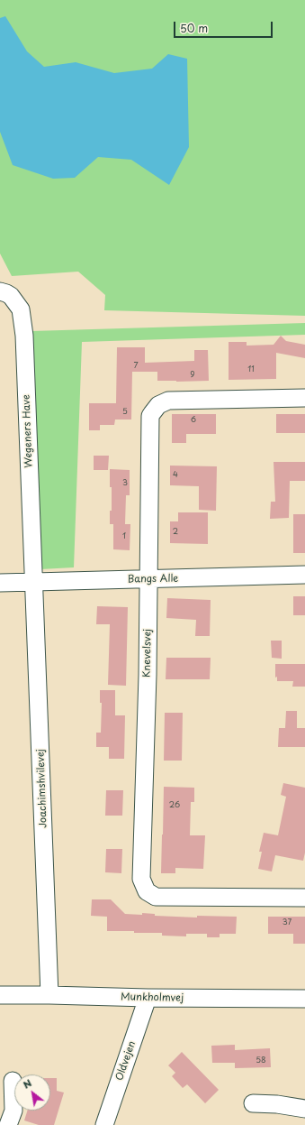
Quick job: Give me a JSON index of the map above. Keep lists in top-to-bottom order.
{
  "streets": {
    "street": [
      "Wegeners Have",
      "Bangs Alle",
      "Knevelsvej",
      "Joachimshvilevej",
      "Munkholmvej",
      "Oldvejen"
    ]
  },
  "crossings": [
    ["Wegeners Have", "Bangs Alle"],
    ["Wegeners Have", "Joachimshvilevej"],
    ["Bangs Alle", "Knevelsvej"],
    ["Bangs Alle", "Joachimshvilevej"],
    ["Joachimshvilevej", "Munkholmvej"],
    ["Munkholmvej", "Oldvejen"]
  ],
  "house_numbers": [
    "7",
    "11",
    "9",
    "5",
    "6",
    "4",
    "3",
    "2",
    "1",
    "26",
    "37",
    "58"
  ],
  "scale_bar": "50 m",
  "north": "top left"
}
